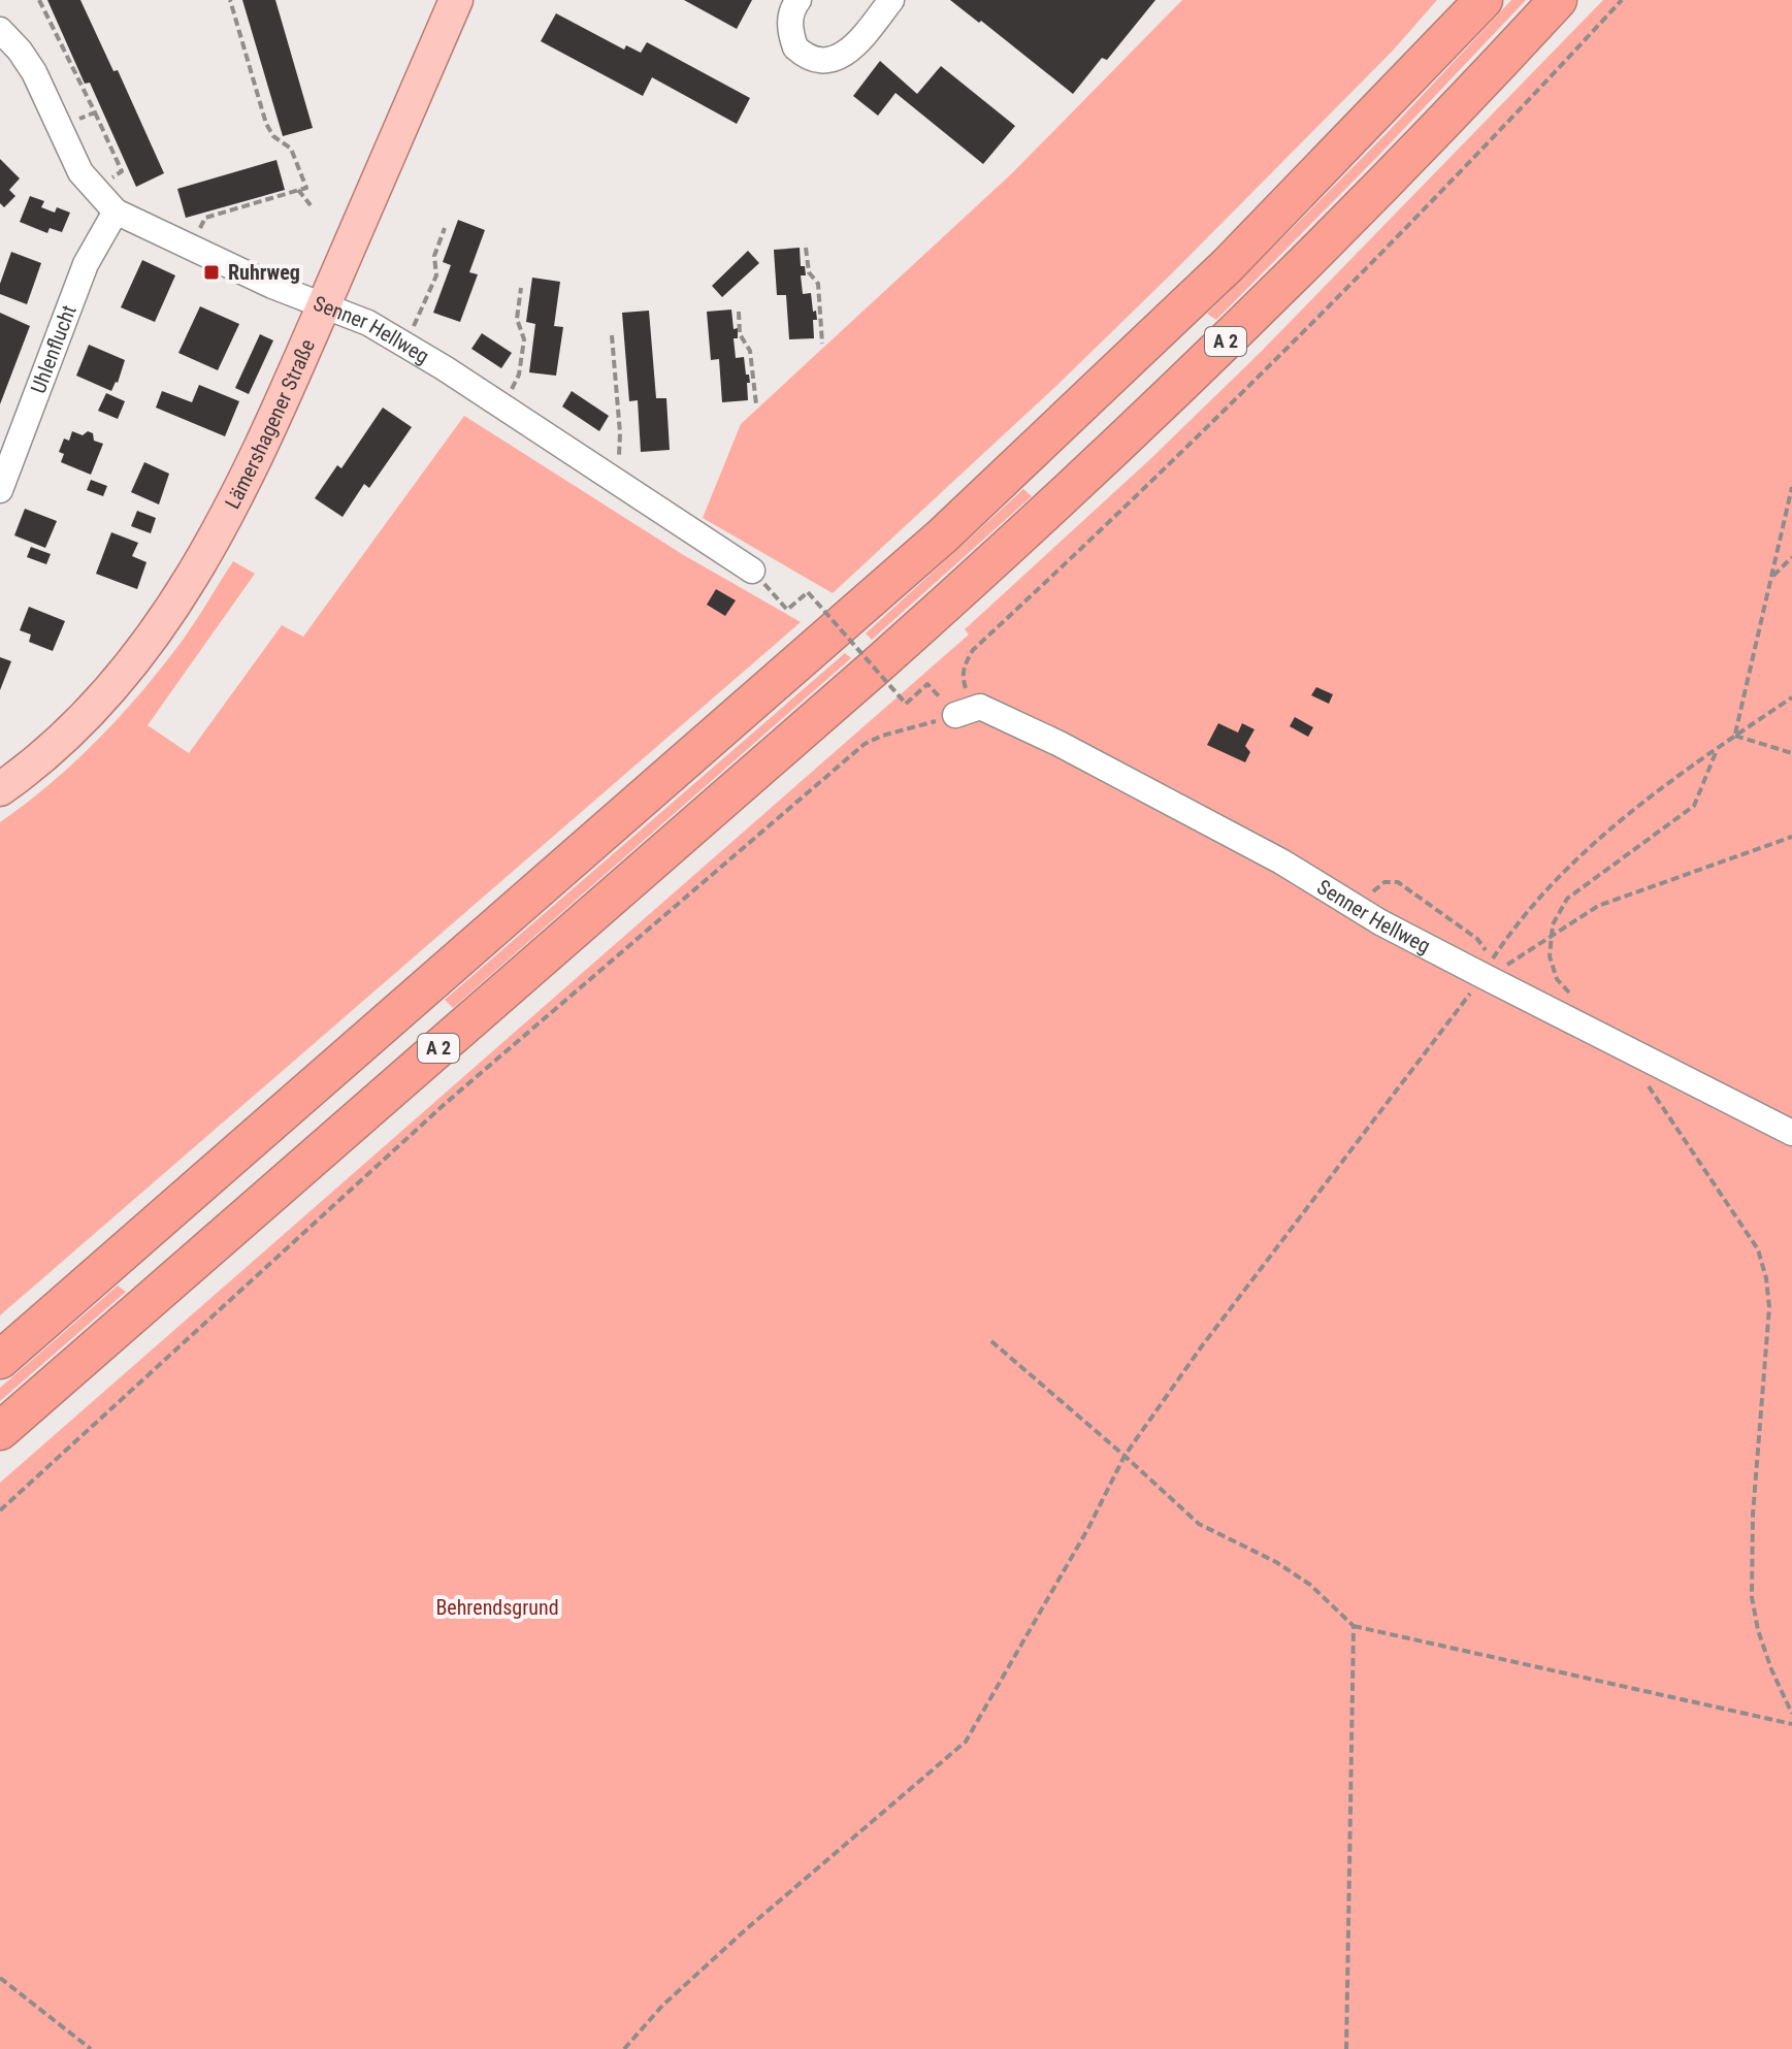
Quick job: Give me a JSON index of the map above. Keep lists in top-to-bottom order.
{
  "streets": {
    "highway": ["A 2"],
    "main road": ["Lämershagener Straße"],
    "street": ["Senner Hellweg", "Uhlenflucht"]
  },
  "crossings": [
    ["Senner Hellweg", "Uhlenflucht"],
    ["Senner Hellweg", "Lämershagener Straße"]
  ],
  "parks": ["Behrendsgrund"],
  "places": {
    "transit": ["Ruhrweg"]
  }
}
